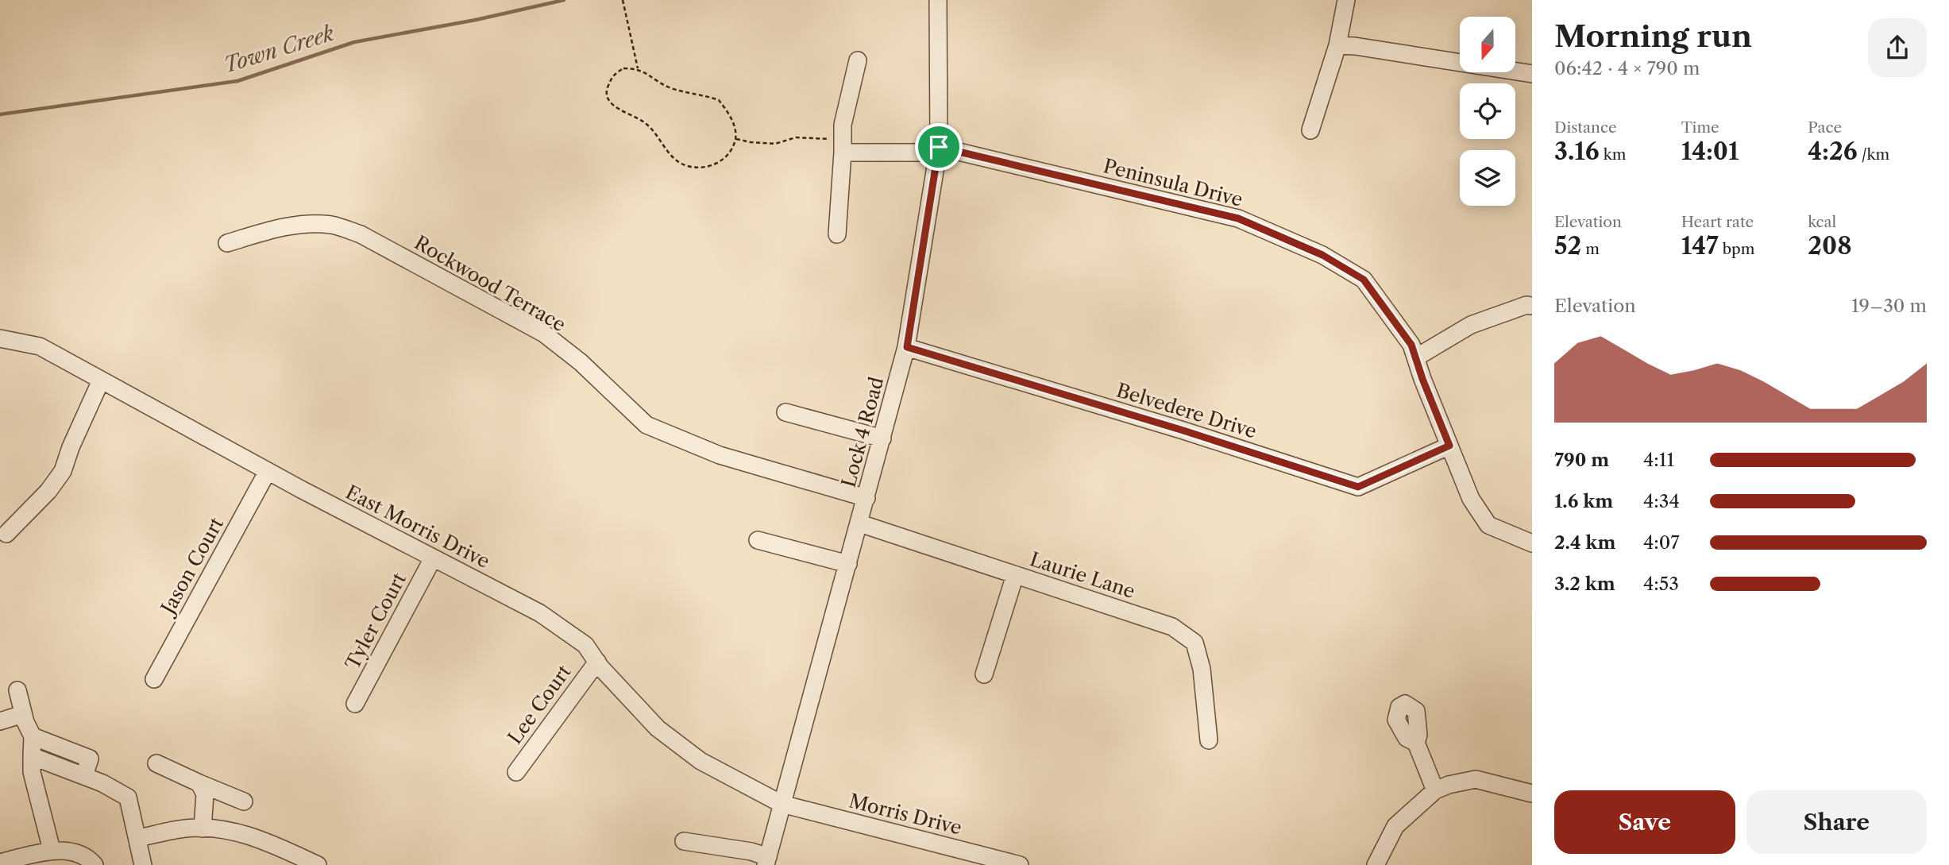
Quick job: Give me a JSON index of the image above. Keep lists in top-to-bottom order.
{
  "streets": {
    "street": [
      "Peninsula Drive",
      "Rockwood Terrace",
      "Belvedere Drive",
      "Lock 4 Road",
      "East Morris Drive",
      "Jason Court",
      "Laurie Lane",
      "Tyler Court",
      "Lee Court",
      "Morris Drive"
    ]
  },
  "crossings": [
    ["Peninsula Drive", "Belvedere Drive"],
    ["Peninsula Drive", "Lock 4 Road"],
    ["Rockwood Terrace", "Lock 4 Road"],
    ["Belvedere Drive", "Lock 4 Road"],
    ["Lock 4 Road", "East Morris Drive"],
    ["Lock 4 Road", "Laurie Lane"],
    ["Lock 4 Road", "Morris Drive"],
    ["East Morris Drive", "Jason Court"],
    ["East Morris Drive", "Tyler Court"],
    ["East Morris Drive", "Lee Court"],
    ["East Morris Drive", "Morris Drive"]
  ],
  "water": ["Town Creek"],
  "north": "bottom",
  "page": {
    "heading": ["Morning run", "06:42 · 4 × 790 m"],
    "stats": [
      ["Distance", "3.16 km"],
      ["Time", "14:01"],
      ["Pace", "4:26 /km"],
      ["Elevation", "52 m"],
      ["Heart rate", "147 bpm"],
      ["kcal", "208"]
    ],
    "chart": ["Elevation", "19–30 m"],
    "list": [
      {
        "name": "790 m",
        "note": "4:11"
      },
      {
        "name": "1.6 km",
        "note": "4:34"
      },
      {
        "name": "2.4 km",
        "note": "4:07"
      },
      {
        "name": "3.2 km",
        "note": "4:53"
      }
    ],
    "buttons": ["Save", "Share"]
  }
}
